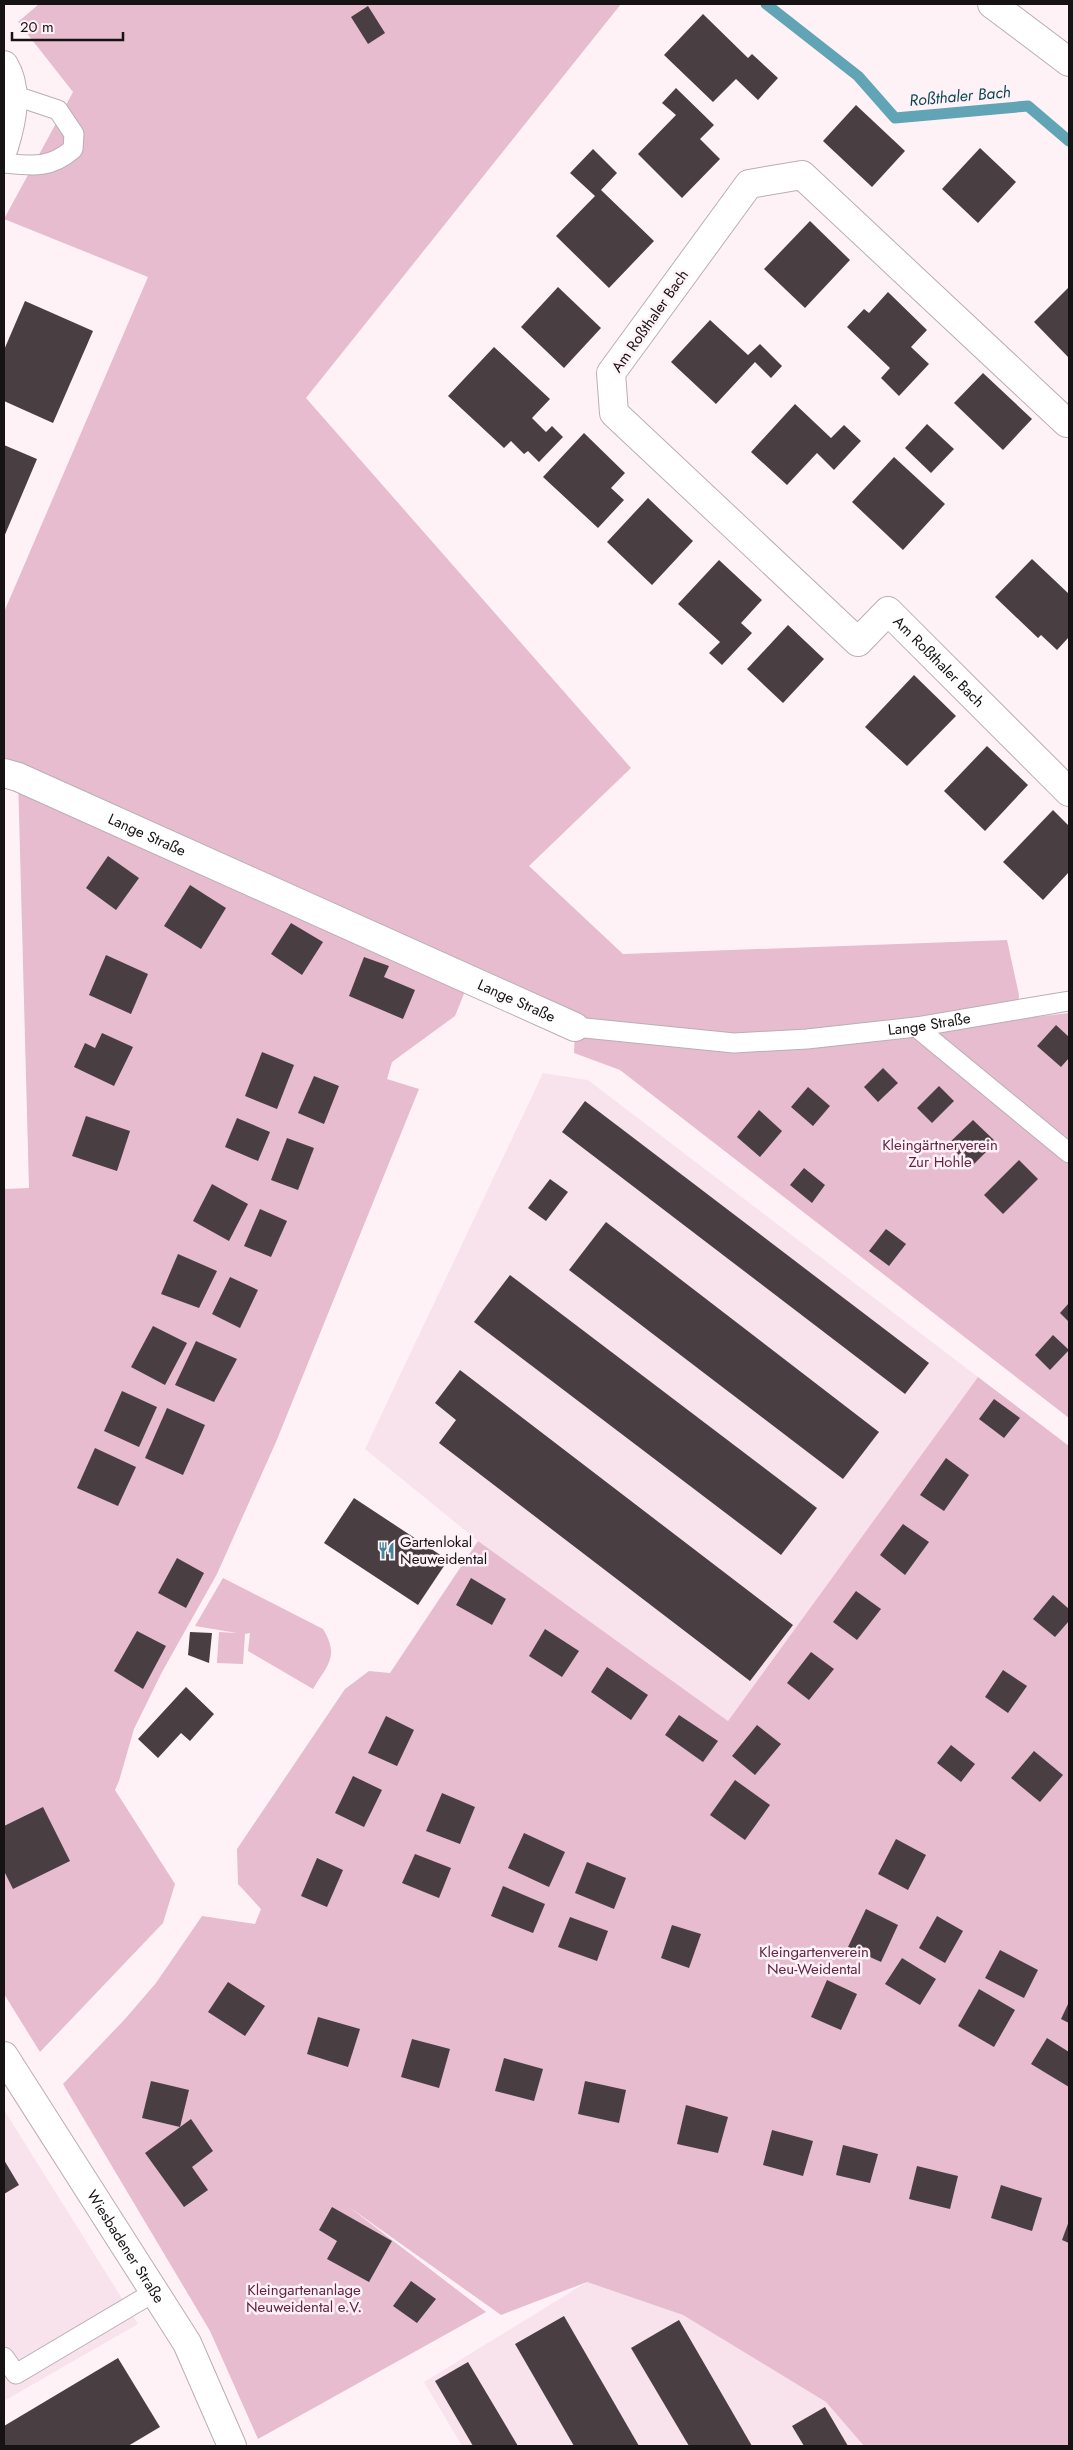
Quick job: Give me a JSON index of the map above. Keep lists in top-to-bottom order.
{
  "streets": {
    "street": ["Am Roßthaler Bach", "Lange Straße", "Wiesbadener Straße"]
  },
  "water": ["Roßthaler Bach"],
  "parks": ["Kleingärtnerverein Zur Hohle", "Kleingartenverein Neu-Weidental", "Kleingartenanlage Neuweidental e.V."],
  "places": {
    "restaurant": ["Gartenlokal Neuweidental"]
  },
  "scale_bar": "20 m"
}
